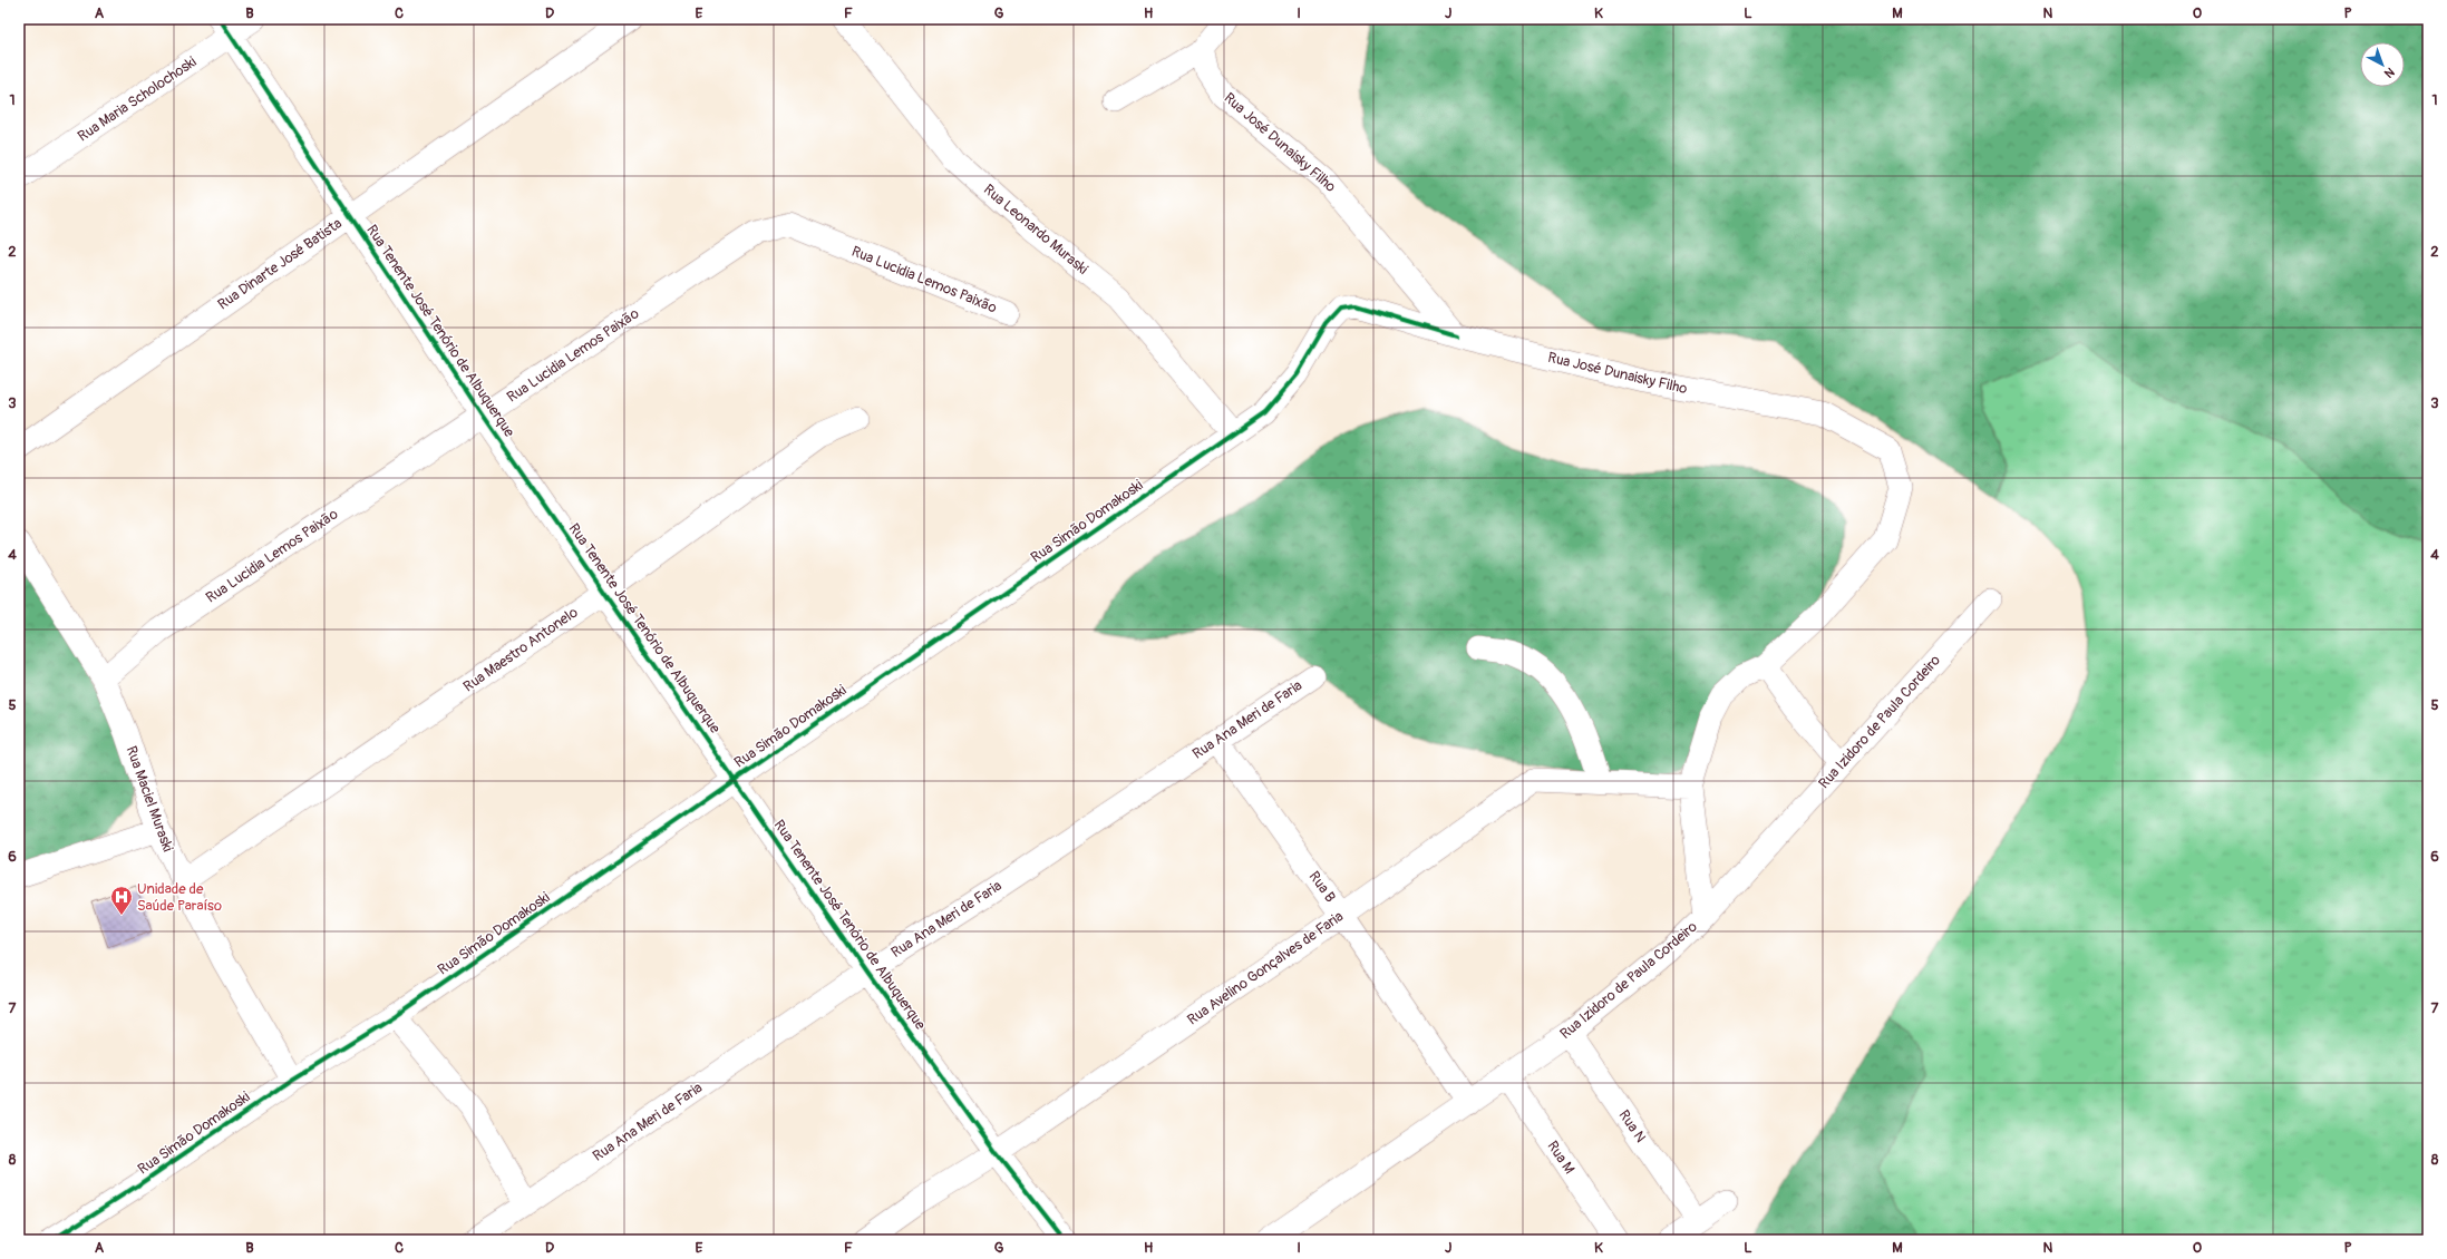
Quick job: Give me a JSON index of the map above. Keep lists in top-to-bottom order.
{
  "streets": {
    "street": [
      "Rua Maria Scholochoski",
      "Rua José Dunaisky Filho",
      "Rua Leonardo Muraski",
      "Rua Dinarte José Batista",
      "Rua Lucidia Lemos Paixão",
      "Rua Tenente José Tenório de Albuquerque",
      "Rua Simão Domakoski",
      "Rua Maestro Antonelo",
      "Rua Ana Meri de Faria",
      "Rua Izidoro de Paula Cordeiro",
      "Rua Maciel Muraski",
      "Rua B",
      "Rua Avelino Gonçalves de Faria",
      "Rua N",
      "Rua M"
    ]
  },
  "crossings": [
    ["Rua Maria Scholochoski", "Rua Tenente José Tenório de Albuquerque"],
    ["Rua José Dunaisky Filho", "Rua Simão Domakoski"],
    ["Rua José Dunaisky Filho", "Rua Avelino Gonçalves de Faria"],
    ["Rua Leonardo Muraski", "Rua Simão Domakoski"],
    ["Rua Dinarte José Batista", "Rua Tenente José Tenório de Albuquerque"],
    ["Rua Lucidia Lemos Paixão", "Rua Tenente José Tenório de Albuquerque"],
    ["Rua Lucidia Lemos Paixão", "Rua Maciel Muraski"],
    ["Rua Tenente José Tenório de Albuquerque", "Rua Simão Domakoski"],
    ["Rua Tenente José Tenório de Albuquerque", "Rua Maestro Antonelo"],
    ["Rua Tenente José Tenório de Albuquerque", "Rua Ana Meri de Faria"],
    ["Rua Tenente José Tenório de Albuquerque", "Rua Avelino Gonçalves de Faria"],
    ["Rua Simão Domakoski", "Rua Maciel Muraski"],
    ["Rua Maestro Antonelo", "Rua Maciel Muraski"],
    ["Rua Ana Meri de Faria", "Rua B"],
    ["Rua Izidoro de Paula Cordeiro", "Rua B"],
    ["Rua Izidoro de Paula Cordeiro", "Rua N"],
    ["Rua Izidoro de Paula Cordeiro", "Rua M"],
    ["Rua B", "Rua Avelino Gonçalves de Faria"]
  ],
  "places": {
    "hospital": ["Unidade de Saúde Paraíso"]
  },
  "north": "bottom right",
  "grid": {
    "columns": [
      "A",
      "B",
      "C",
      "D",
      "E",
      "F",
      "G",
      "H",
      "I",
      "J",
      "K",
      "L",
      "M",
      "N",
      "O",
      "P"
    ],
    "rows": [
      "1",
      "2",
      "3",
      "4",
      "5",
      "6",
      "7",
      "8"
    ]
  }
}
